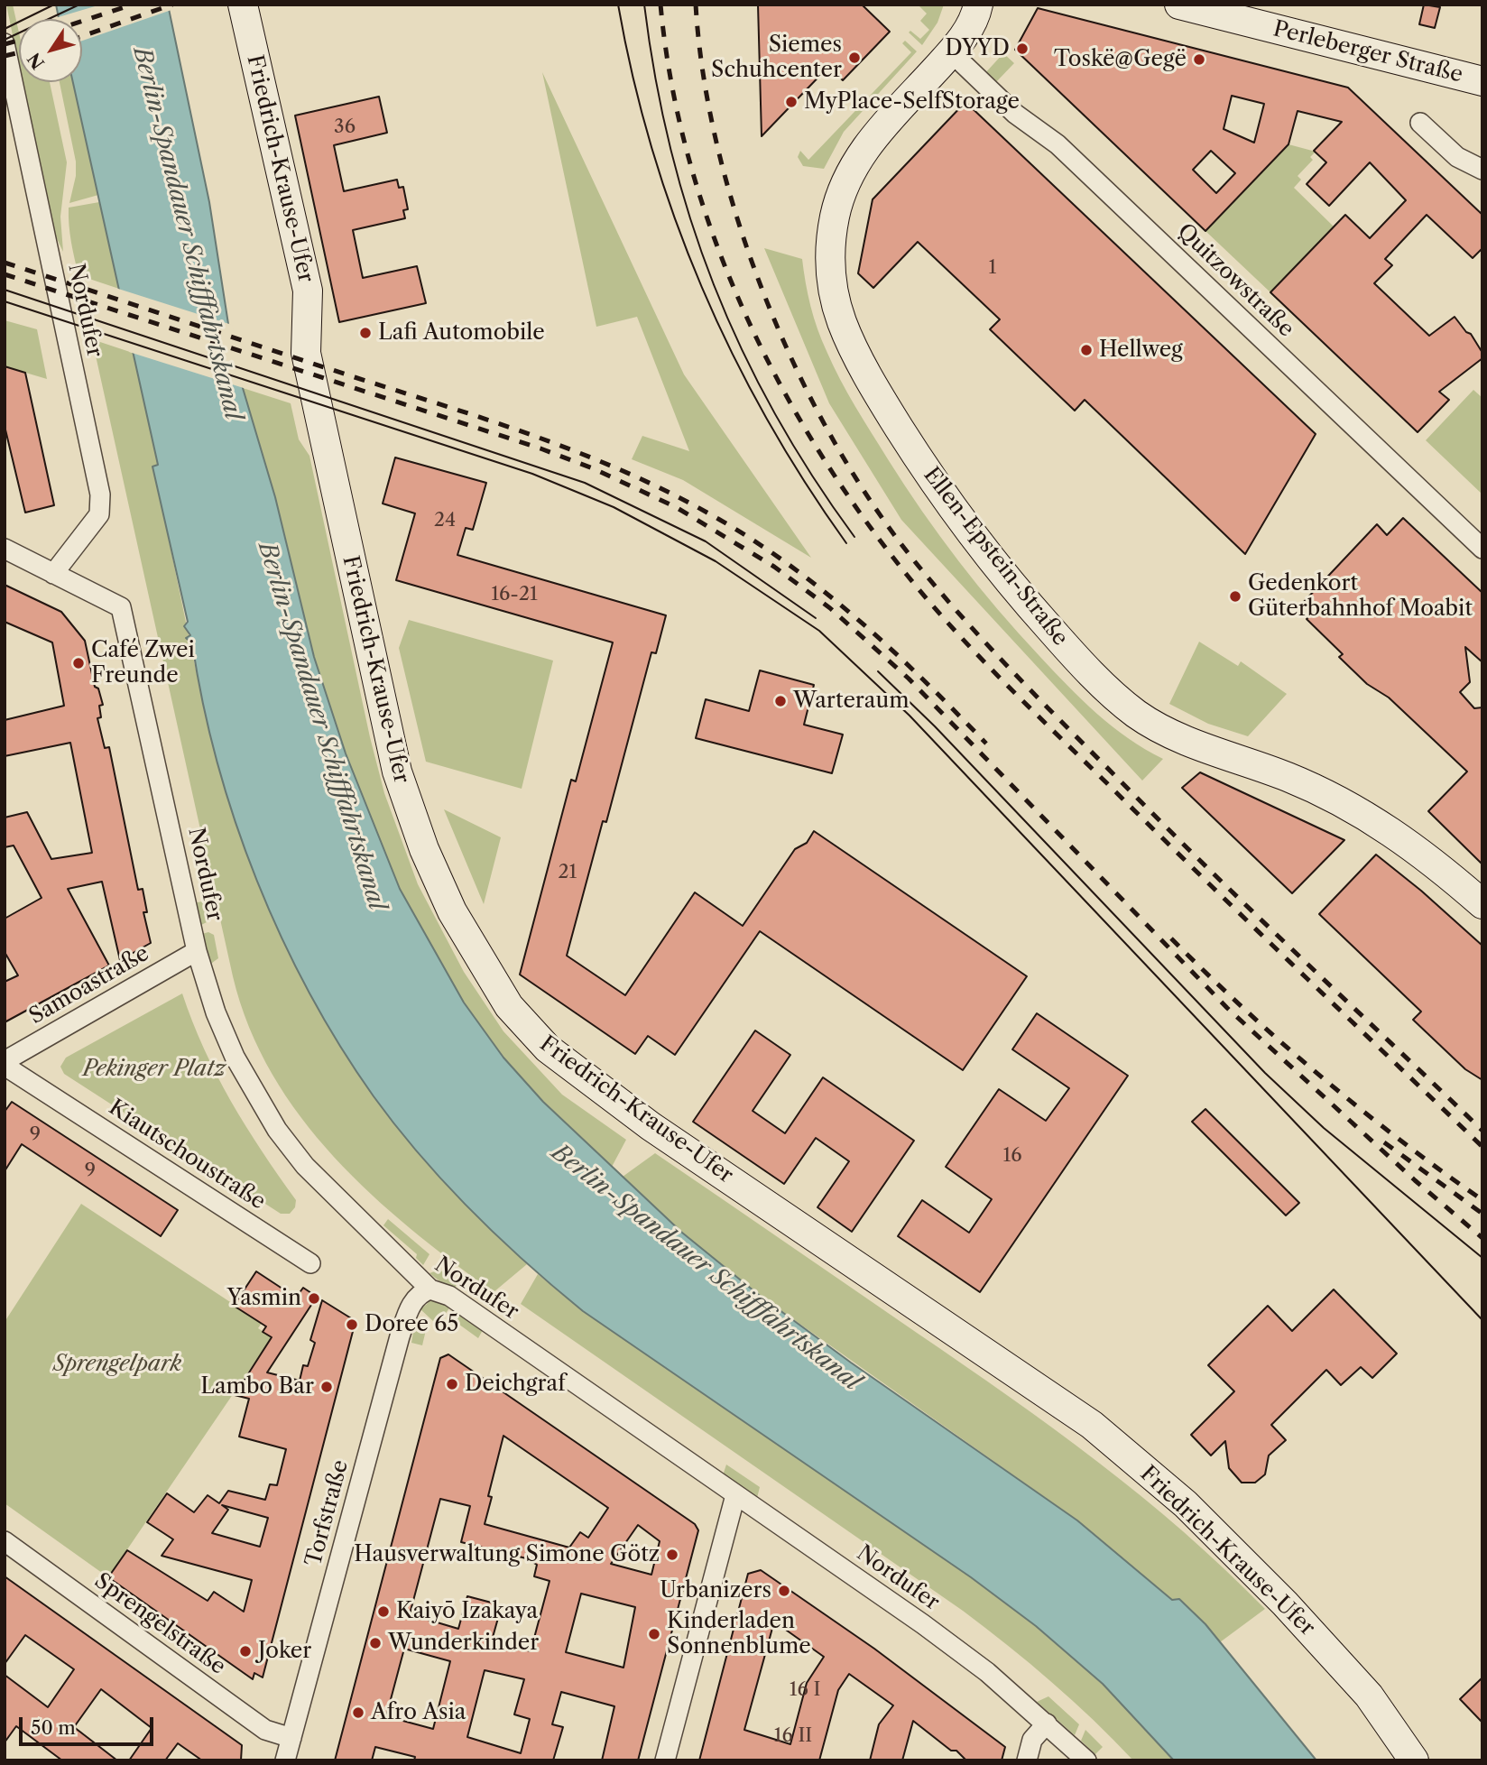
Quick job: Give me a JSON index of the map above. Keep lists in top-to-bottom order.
{
  "streets": {
    "street": [
      "Perleberger Straße",
      "Friedrich-Krause-Ufer",
      "Quitzowstraße",
      "Nordufer",
      "Ellen-Epstein-Straße",
      "Samoastraße",
      "Kiautschoustraße",
      "Torfstraße",
      "Sprengelstraße"
    ]
  },
  "crossings": [
    ["Quitzowstraße", "Ellen-Epstein-Straße"],
    ["Nordufer", "Samoastraße"],
    ["Nordufer", "Torfstraße"],
    ["Torfstraße", "Sprengelstraße"]
  ],
  "water": ["Berlin-Spandauer Schifffahrtskanal"],
  "parks": ["Pekinger Platz", "Sprengelpark"],
  "places": [
    "DYYD",
    "Siemes Schuhcenter",
    "Toskë@Gegë",
    "MyPlace-SelfStorage",
    "Lafi Automobile",
    "Hellweg",
    "Gedenkort Güterbahnhof Moabit",
    "Café Zwei Freunde",
    "Warteraum",
    "Yasmin",
    "Doree 65",
    "Deichgraf",
    "Lambo Bar",
    "Hausverwaltung Simone Götz",
    "Urbanizers",
    "Kaiyō Izakaya",
    "Kinderladen Sonnenblume",
    "Wunderkinder",
    "Joker",
    "Afro Asia"
  ],
  "house_numbers": [
    "36",
    "1",
    "24",
    "16-21",
    "21",
    "9",
    "16",
    "9",
    "16 I",
    "16 II"
  ],
  "scale_bar": "50 m",
  "north": "bottom left"
}
